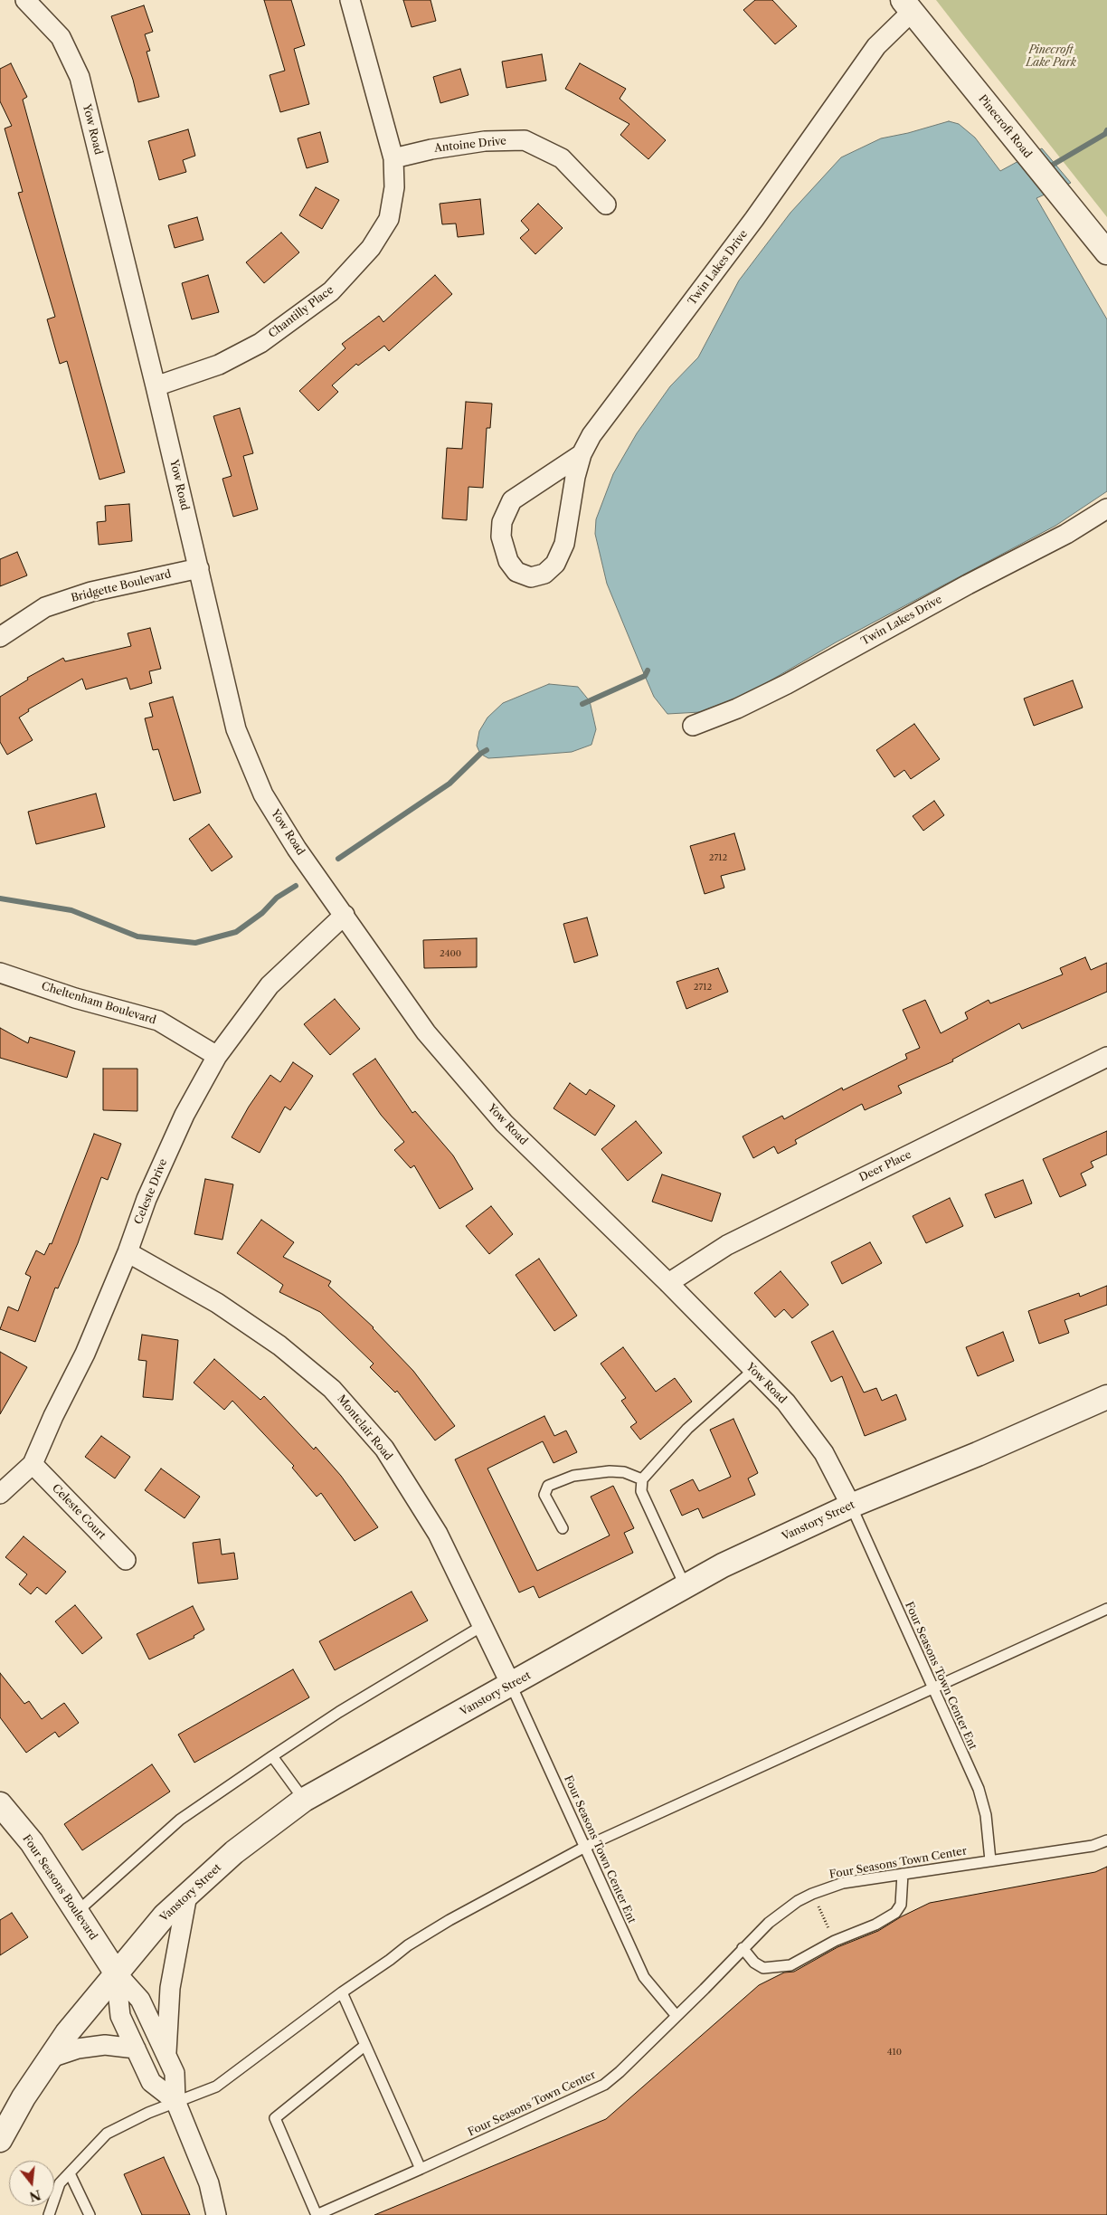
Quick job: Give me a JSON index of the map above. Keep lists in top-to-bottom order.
{
  "streets": {
    "street": [
      "Pinecroft Road",
      "Yow Road",
      "Antoine Drive",
      "Twin Lakes Drive",
      "Chantilly Place",
      "Bridgette Boulevard",
      "Cheltenham Boulevard",
      "Deer Place",
      "Celeste Drive",
      "Montclair Road",
      "Celeste Court",
      "Vanstory Street",
      "Four Seasons Boulevard"
    ],
    "lane": ["Four Seasons Town Center Ent", "Four Seasons Town Center"]
  },
  "crossings": [
    ["Pinecroft Road", "Twin Lakes Drive"],
    ["Yow Road", "Chantilly Place"],
    ["Yow Road", "Bridgette Boulevard"],
    ["Yow Road", "Deer Place"],
    ["Yow Road", "Celeste Drive"],
    ["Yow Road", "Vanstory Street"],
    ["Yow Road", "Four Seasons Town Center Ent"],
    ["Antoine Drive", "Chantilly Place"],
    ["Cheltenham Boulevard", "Celeste Drive"],
    ["Celeste Drive", "Montclair Road"],
    ["Celeste Drive", "Celeste Court"],
    ["Montclair Road", "Vanstory Street"],
    ["Montclair Road", "Four Seasons Town Center Ent"],
    ["Vanstory Street", "Four Seasons Town Center Ent"],
    ["Vanstory Street", "Four Seasons Boulevard"],
    ["Four Seasons Town Center Ent", "Four Seasons Town Center"]
  ],
  "parks": ["Pinecroft Lake Park"],
  "house_numbers": [
    "2712",
    "2400",
    "2712",
    "410"
  ],
  "north": "bottom"
}
